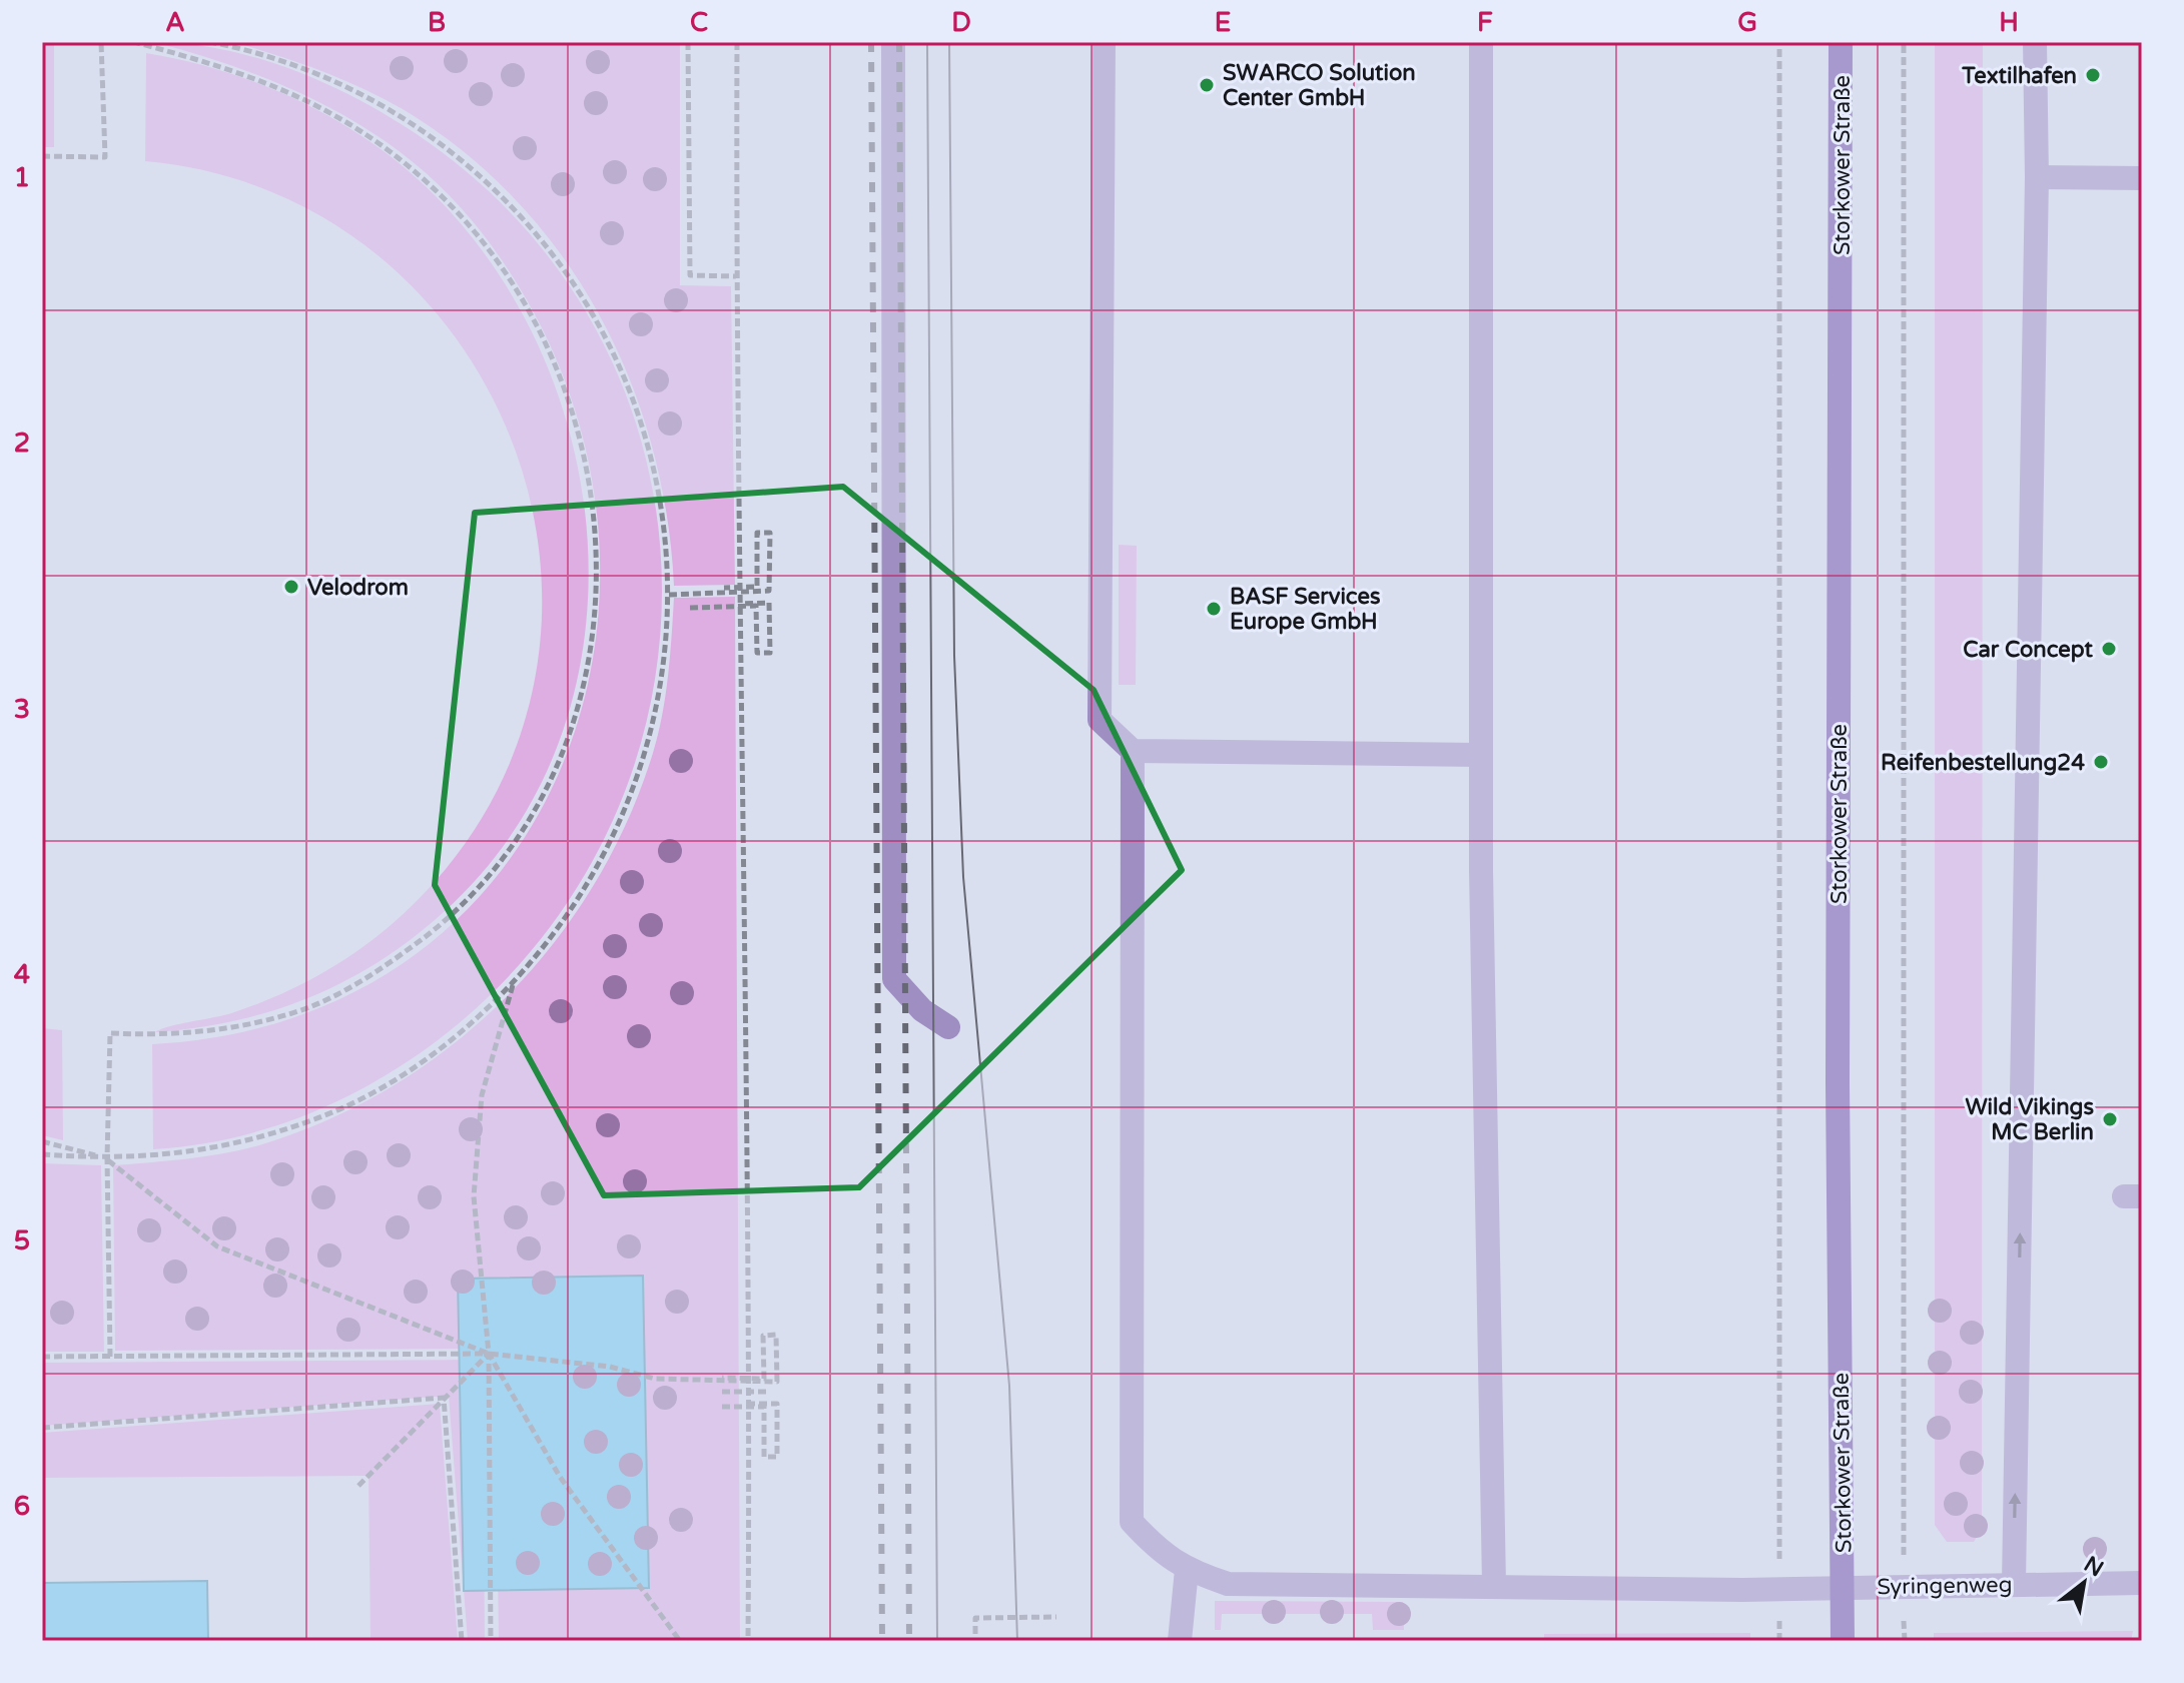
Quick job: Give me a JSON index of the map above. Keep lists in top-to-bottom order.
{
  "streets": {
    "main road": ["Storkower Straße"],
    "street": ["Syringenweg"]
  },
  "crossings": [
    ["Storkower Straße", "Syringenweg"]
  ],
  "places": [
    "Textilhafen",
    "SWARCO Solution Center GmbH",
    "Velodrom",
    "BASF Services Europe GmbH",
    "Car Concept",
    "Reifenbestellung24",
    "Wild Vikings MC Berlin"
  ],
  "north": "top right",
  "grid": {
    "columns": [
      "A",
      "B",
      "C",
      "D",
      "E",
      "F",
      "G",
      "H"
    ],
    "rows": [
      "1",
      "2",
      "3",
      "4",
      "5",
      "6"
    ]
  }
}
